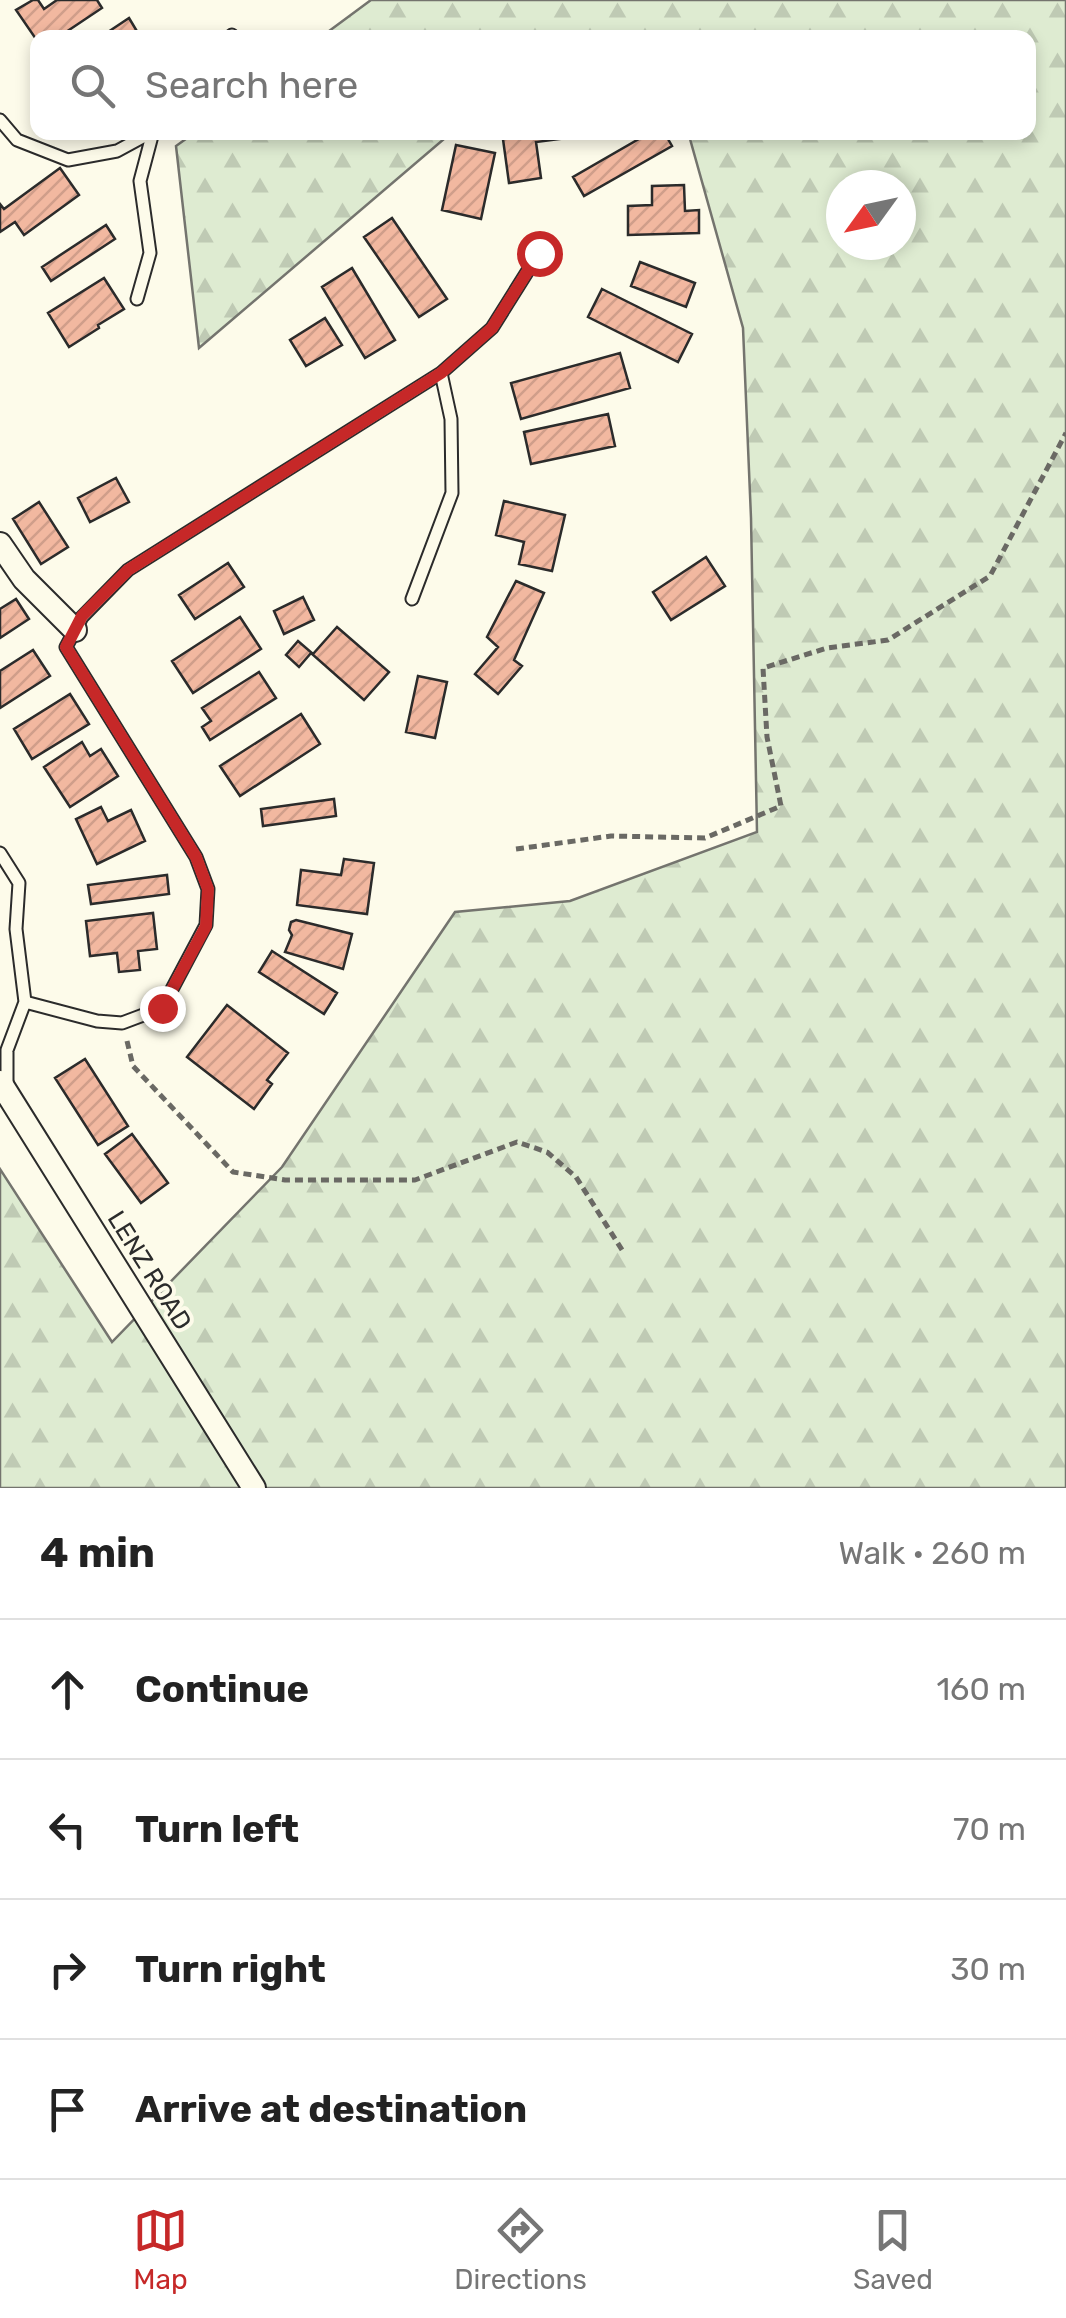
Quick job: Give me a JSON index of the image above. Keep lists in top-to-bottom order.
{
  "streets": {
    "street": ["LENZ ROAD"]
  },
  "north": "bottom left",
  "page": {
    "search": "Search here",
    "heading": ["4 min", "Walk · 260 m"],
    "list": [
      ["Continue", "160 m"],
      ["Turn left", "70 m"],
      ["Turn right", "30 m"],
      "Arrive at destination"
    ],
    "nav": ["Map", "Directions", "Saved"]
  }
}
